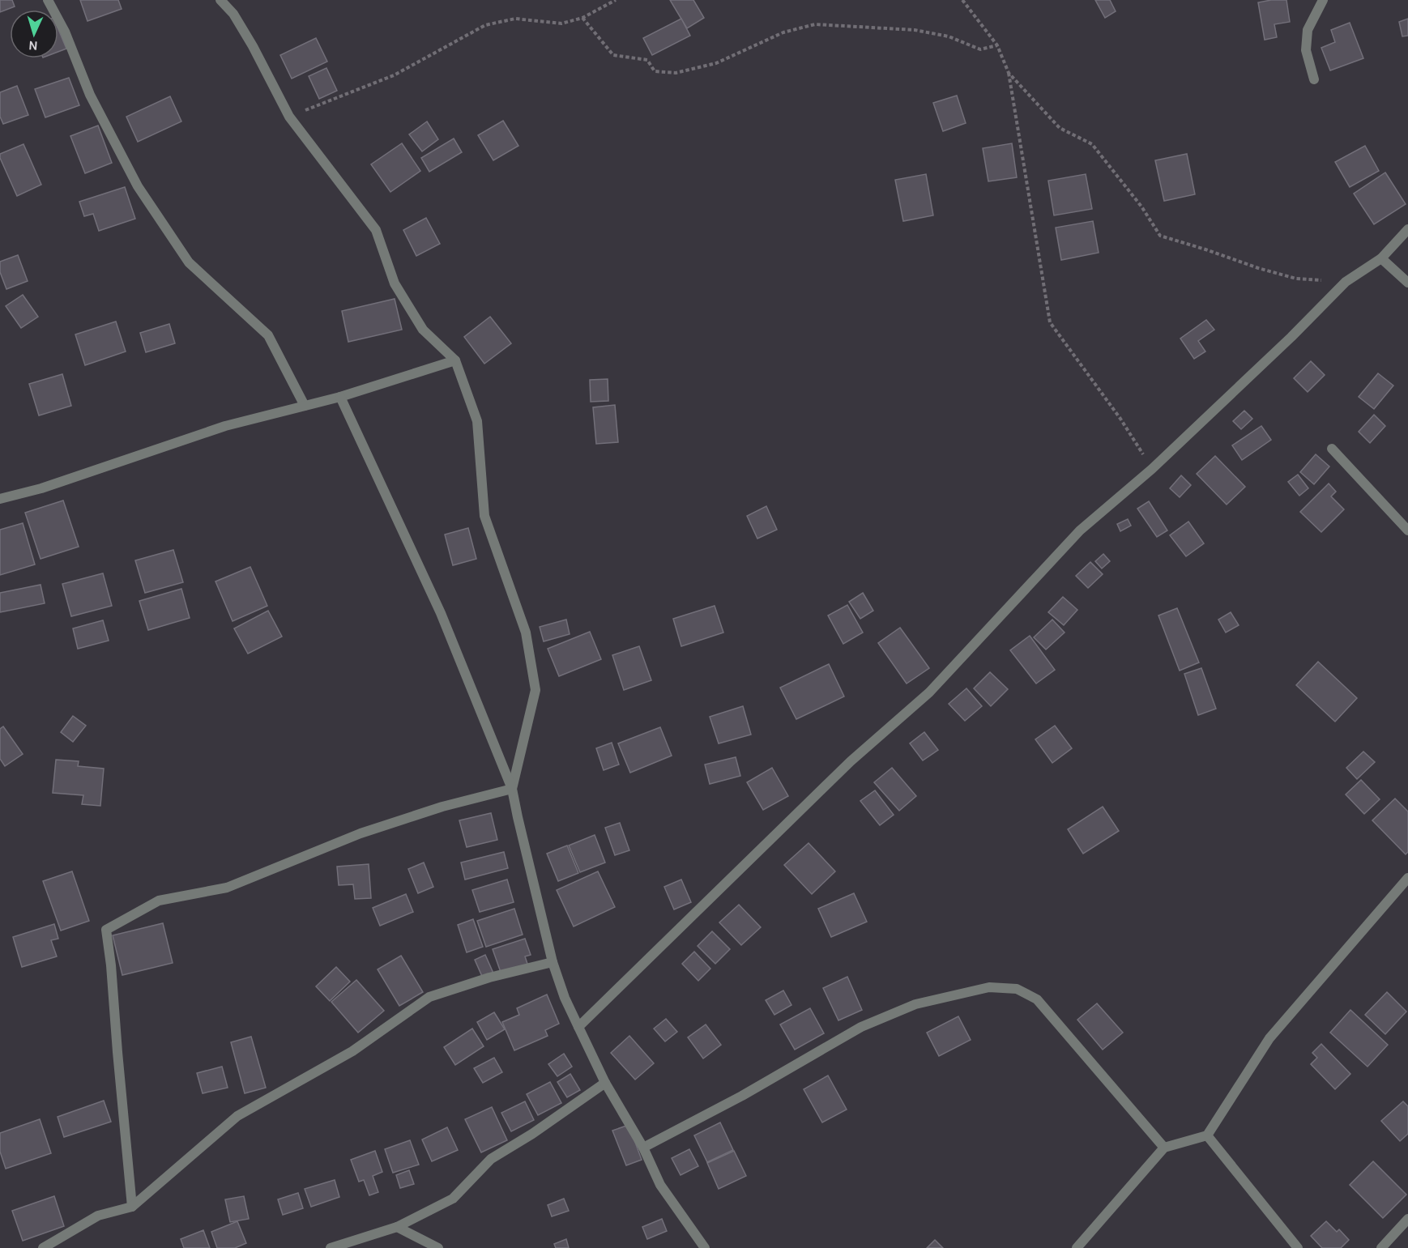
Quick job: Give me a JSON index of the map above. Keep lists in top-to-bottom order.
{
  "north": "bottom"
}
